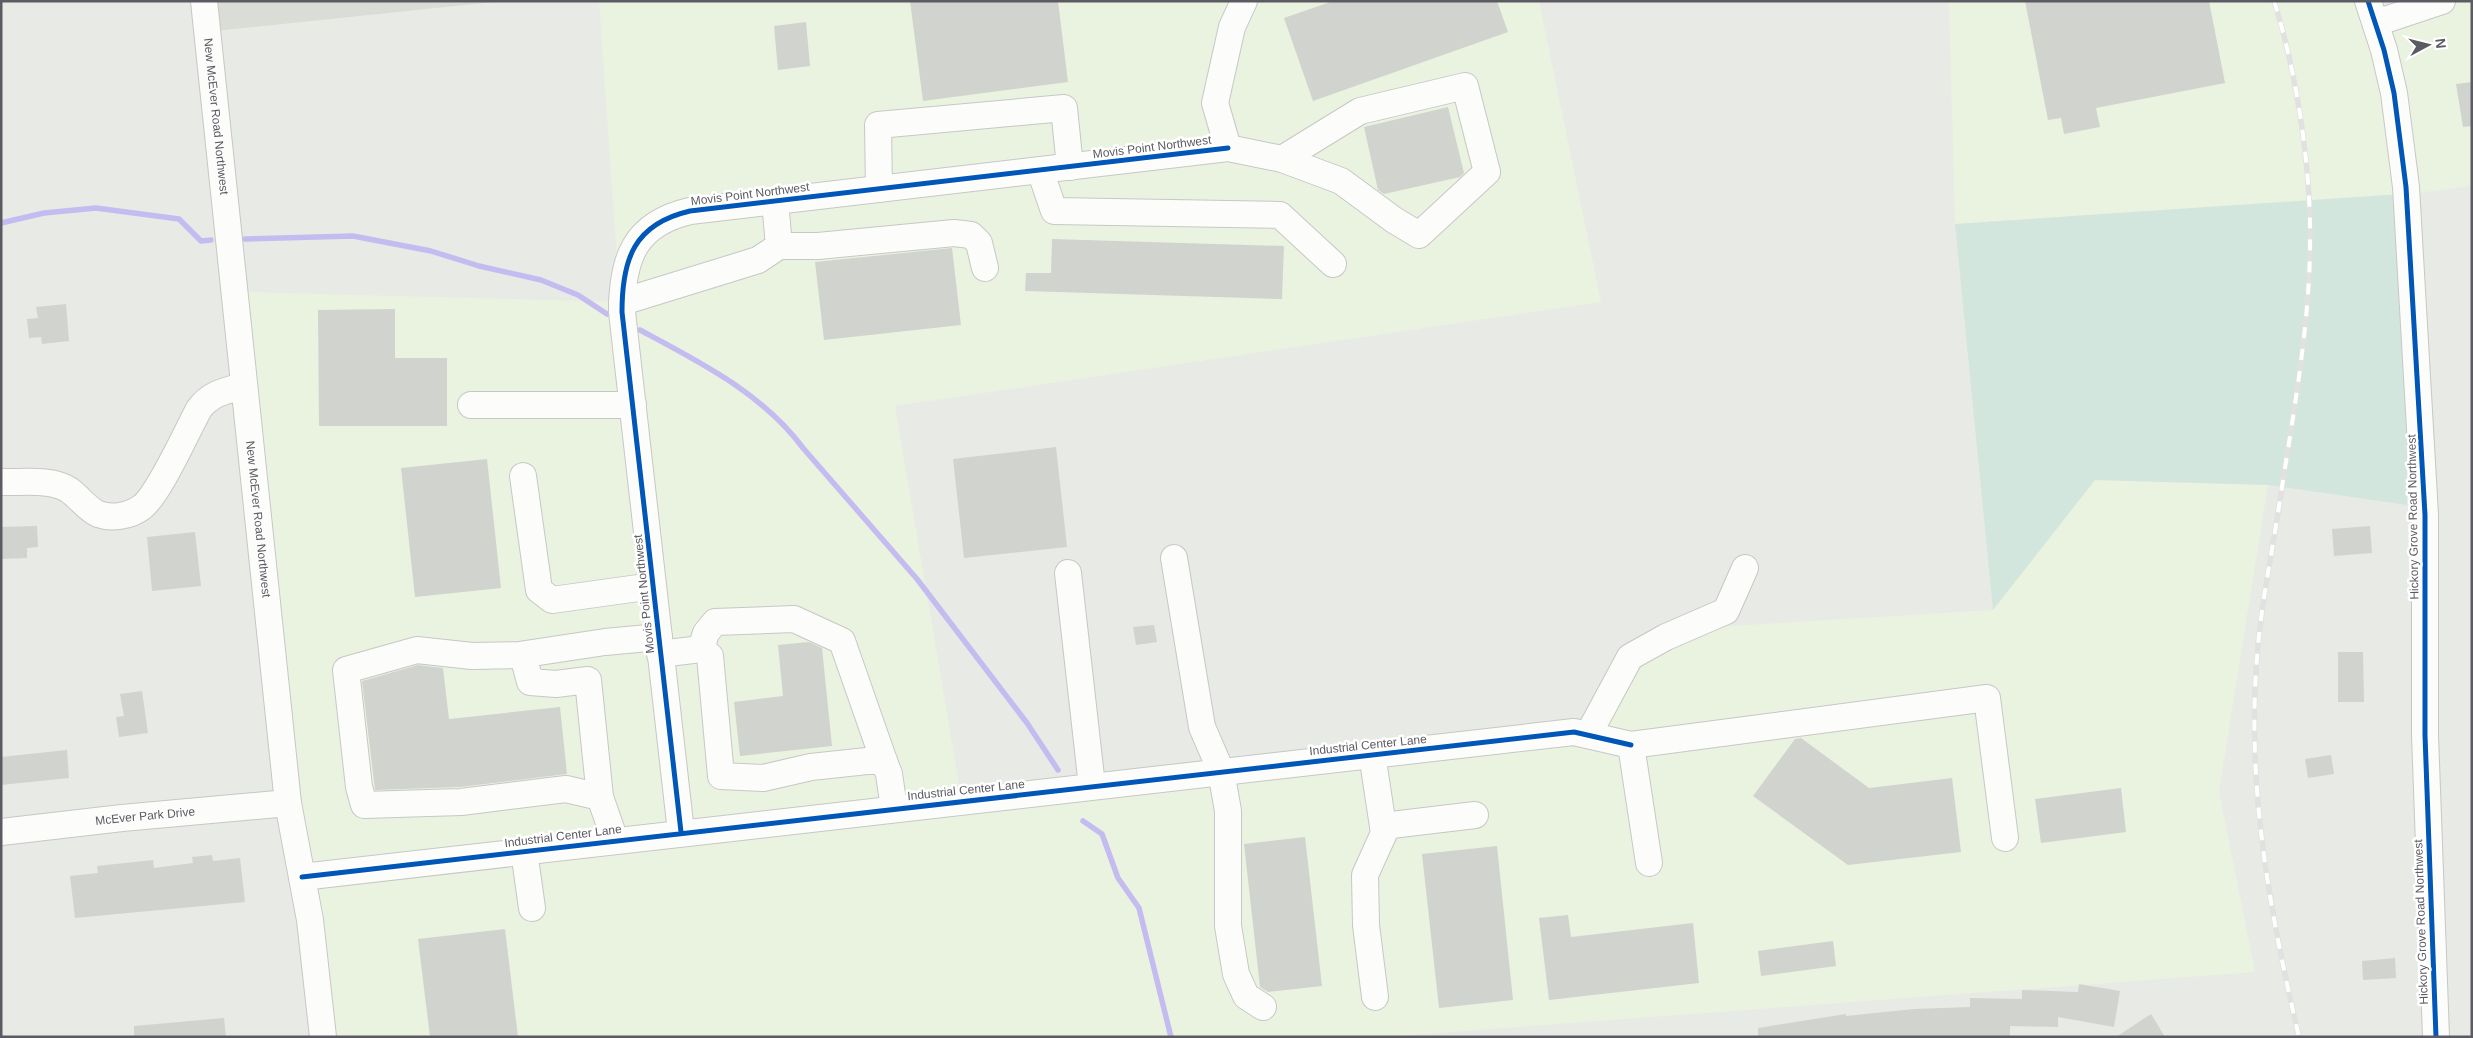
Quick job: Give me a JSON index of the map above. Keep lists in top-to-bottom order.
{
  "streets": {
    "street": [
      "New McEver Road Northwest",
      "Movis Point Northwest",
      "Hickory Grove Road Northwest",
      "Industrial Center Lane",
      "McEver Park Drive"
    ]
  },
  "crossings": [
    ["New McEver Road Northwest", "Industrial Center Lane"],
    ["New McEver Road Northwest", "McEver Park Drive"],
    ["Movis Point Northwest", "Industrial Center Lane"]
  ],
  "north": "right"
}
